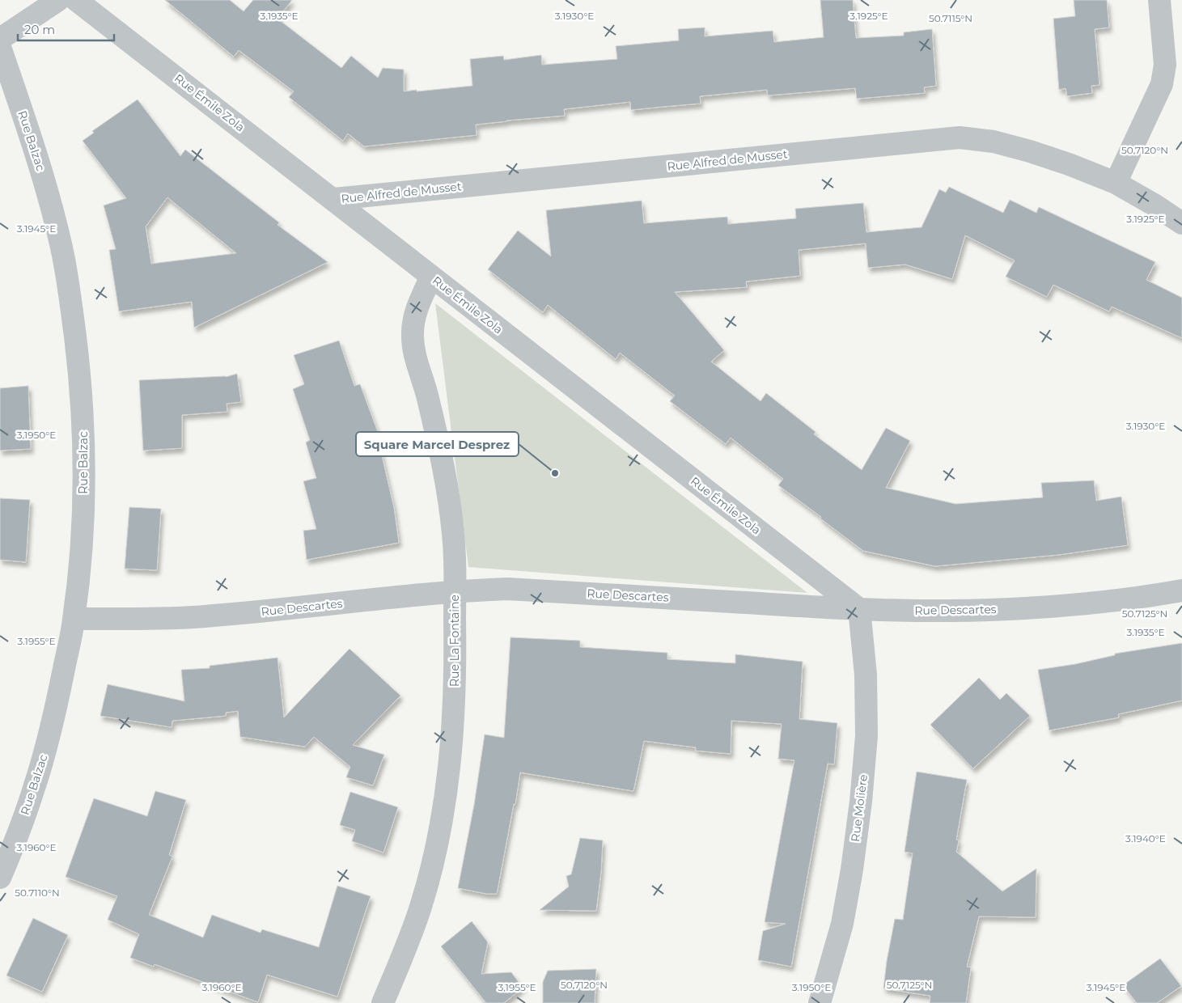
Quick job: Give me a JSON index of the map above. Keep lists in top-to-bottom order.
{
  "streets": {
    "street": [
      "Rue Émile Zola",
      "Rue Balzac",
      "Rue Alfred de Musset",
      "Rue Descartes",
      "Rue La Fontaine",
      "Rue Molière"
    ]
  },
  "crossings": [
    ["Rue Émile Zola", "Rue Alfred de Musset"],
    ["Rue Émile Zola", "Rue Descartes"],
    ["Rue Émile Zola", "Rue La Fontaine"],
    ["Rue Émile Zola", "Rue Molière"],
    ["Rue Balzac", "Rue Descartes"],
    ["Rue Descartes", "Rue La Fontaine"],
    ["Rue Descartes", "Rue Molière"]
  ],
  "places": ["Square Marcel Desprez"],
  "scale_bar": "20 m",
  "coordinates": [
    "3.1935°E",
    "3.1930°E",
    "3.1925°E",
    "50.7115°N",
    "50.7120°N",
    "3.1945°E",
    "3.1950°E",
    "50.7125°N",
    "3.1955°E",
    "3.1940°E",
    "3.1960°E",
    "50.7110°N"
  ]
}
